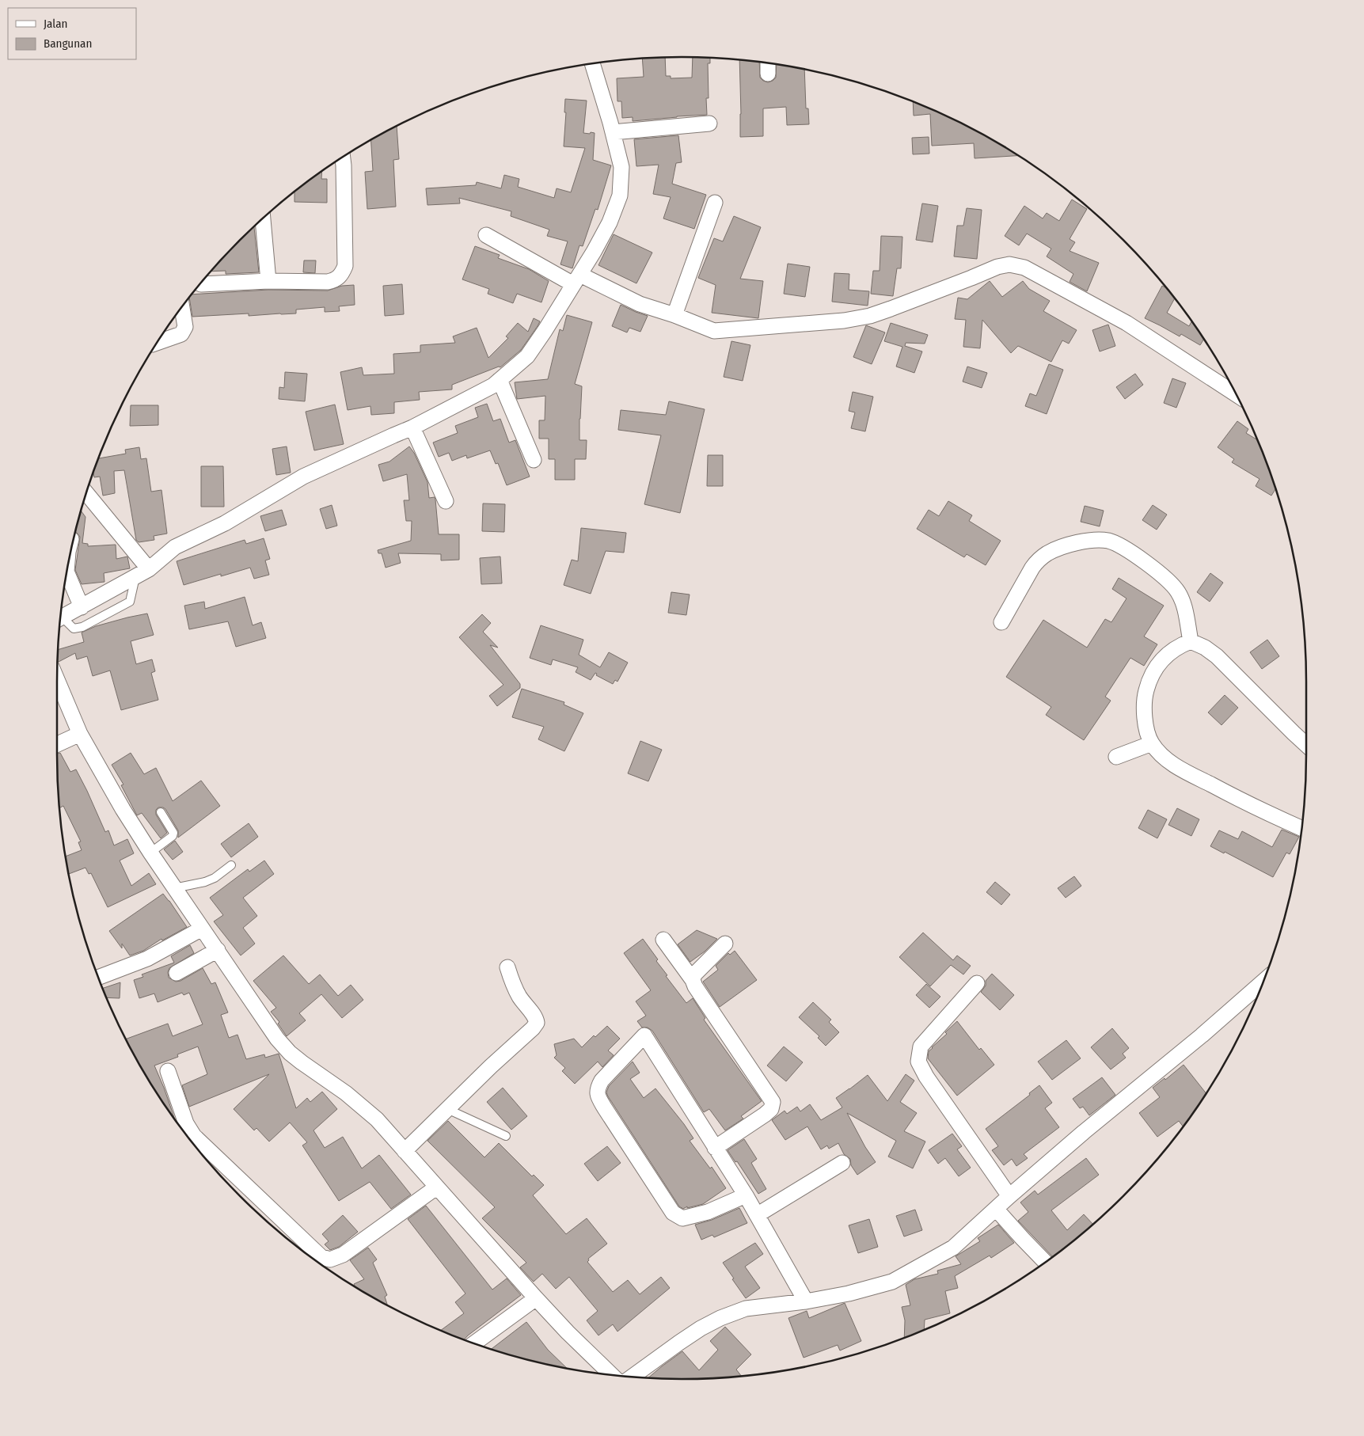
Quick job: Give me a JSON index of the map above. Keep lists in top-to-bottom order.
{
  "legend": ["Jalan", "Bangunan"]
}
